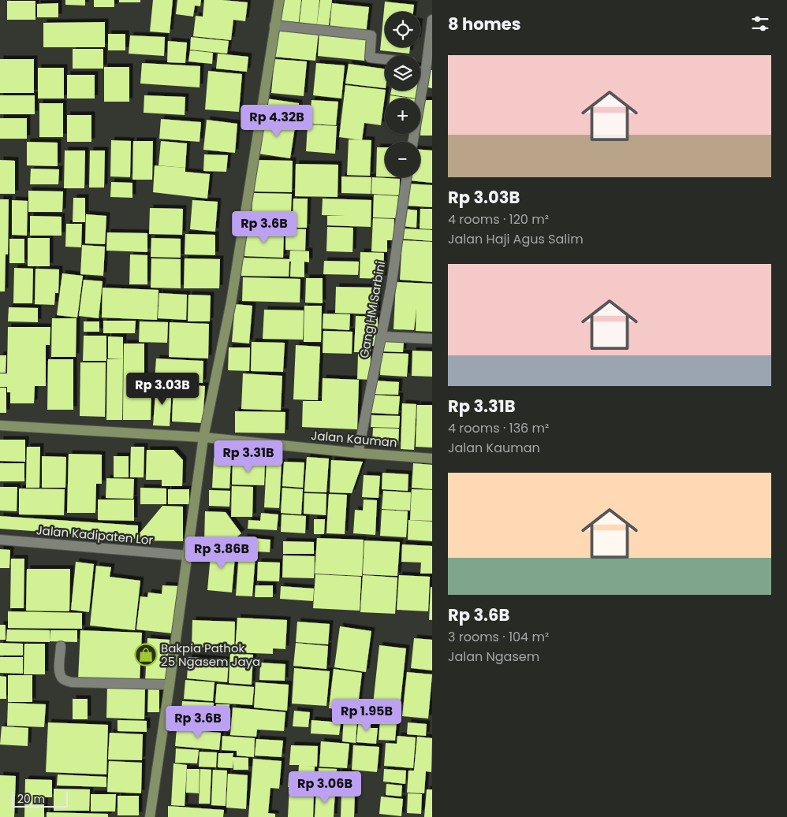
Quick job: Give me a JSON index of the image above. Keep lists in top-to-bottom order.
{
  "streets": {
    "street": ["Gang HM Sarbini", "Jalan Kauman", "Jalan Kadipaten Lor"]
  },
  "crossings": [
    ["Gang HM Sarbini", "Jalan Kauman"]
  ],
  "places": {
    "shop": ["Bakpia Pathok 25 Ngasem Jaya"]
  },
  "scale_bar": "20 m",
  "page": {
    "heading": "8 homes",
    "map_buttons": ["+", "−"],
    "list": [
      {
        "name": "Rp 3.03B",
        "note": "4 rooms · 120 m² · Jalan Haji Agus Salim"
      },
      {
        "name": "Rp 3.31B",
        "note": "4 rooms · 136 m² · Jalan Kauman"
      },
      {
        "name": "Rp 3.6B",
        "note": "3 rooms · 104 m² · Jalan Ngasem"
      }
    ],
    "price": [
      "Rp 4.32B",
      "Rp 3.6B",
      "Rp 3.03B",
      "Rp 3.31B",
      "Rp 3.86B",
      "Rp 1.95B",
      "Rp 3.6B",
      "Rp 3.06B"
    ],
    "scale": "20 m"
  }
}
